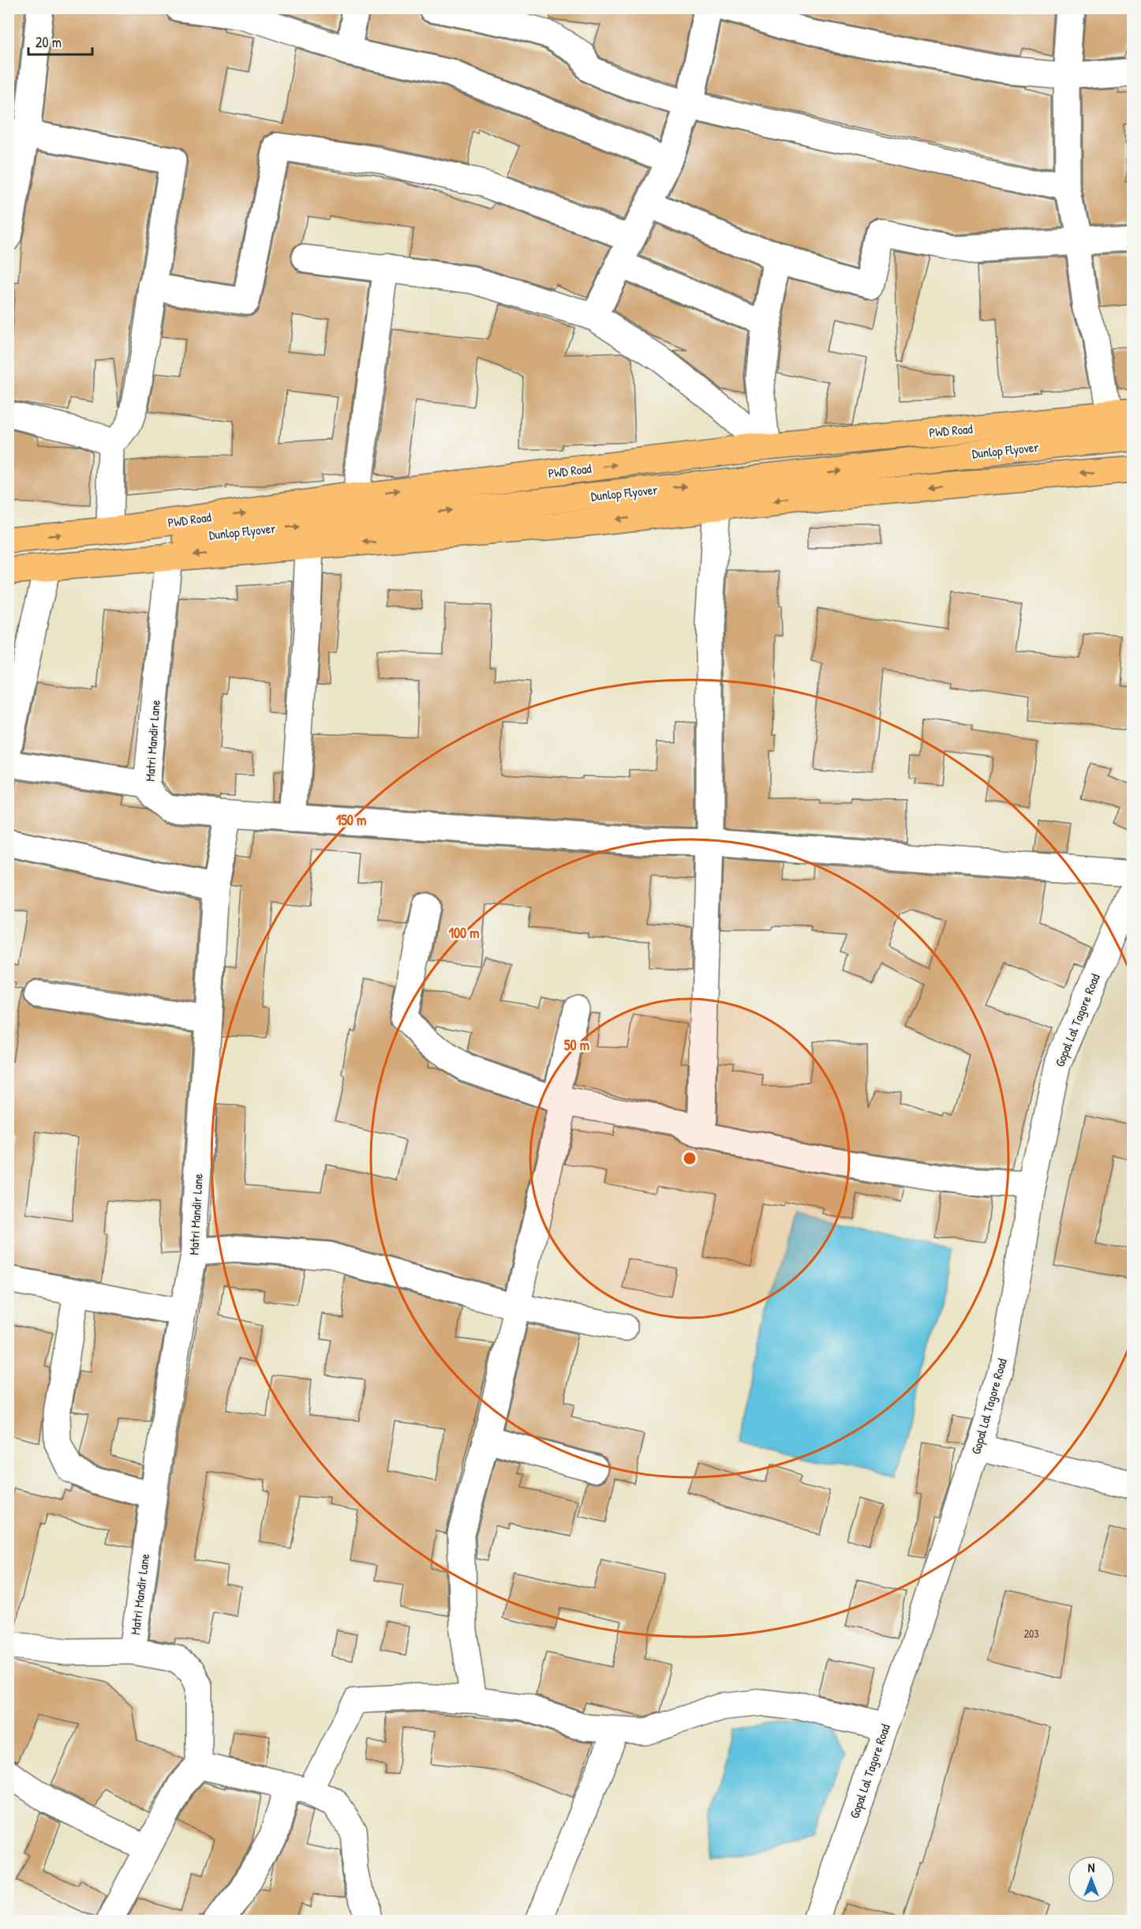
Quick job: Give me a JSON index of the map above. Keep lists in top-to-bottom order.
{
  "streets": {
    "main road": ["PWD Road", "Dunlop Flyover"],
    "street": ["Matri Mandir Lane", "Gopal Lal Tagore Road"]
  },
  "crossings": [
    ["PWD Road", "Dunlop Flyover"]
  ],
  "house_numbers": ["203"],
  "scale_bar": "20 m",
  "north": "top",
  "rings": ["150 m", "100 m", "50 m"]
}
